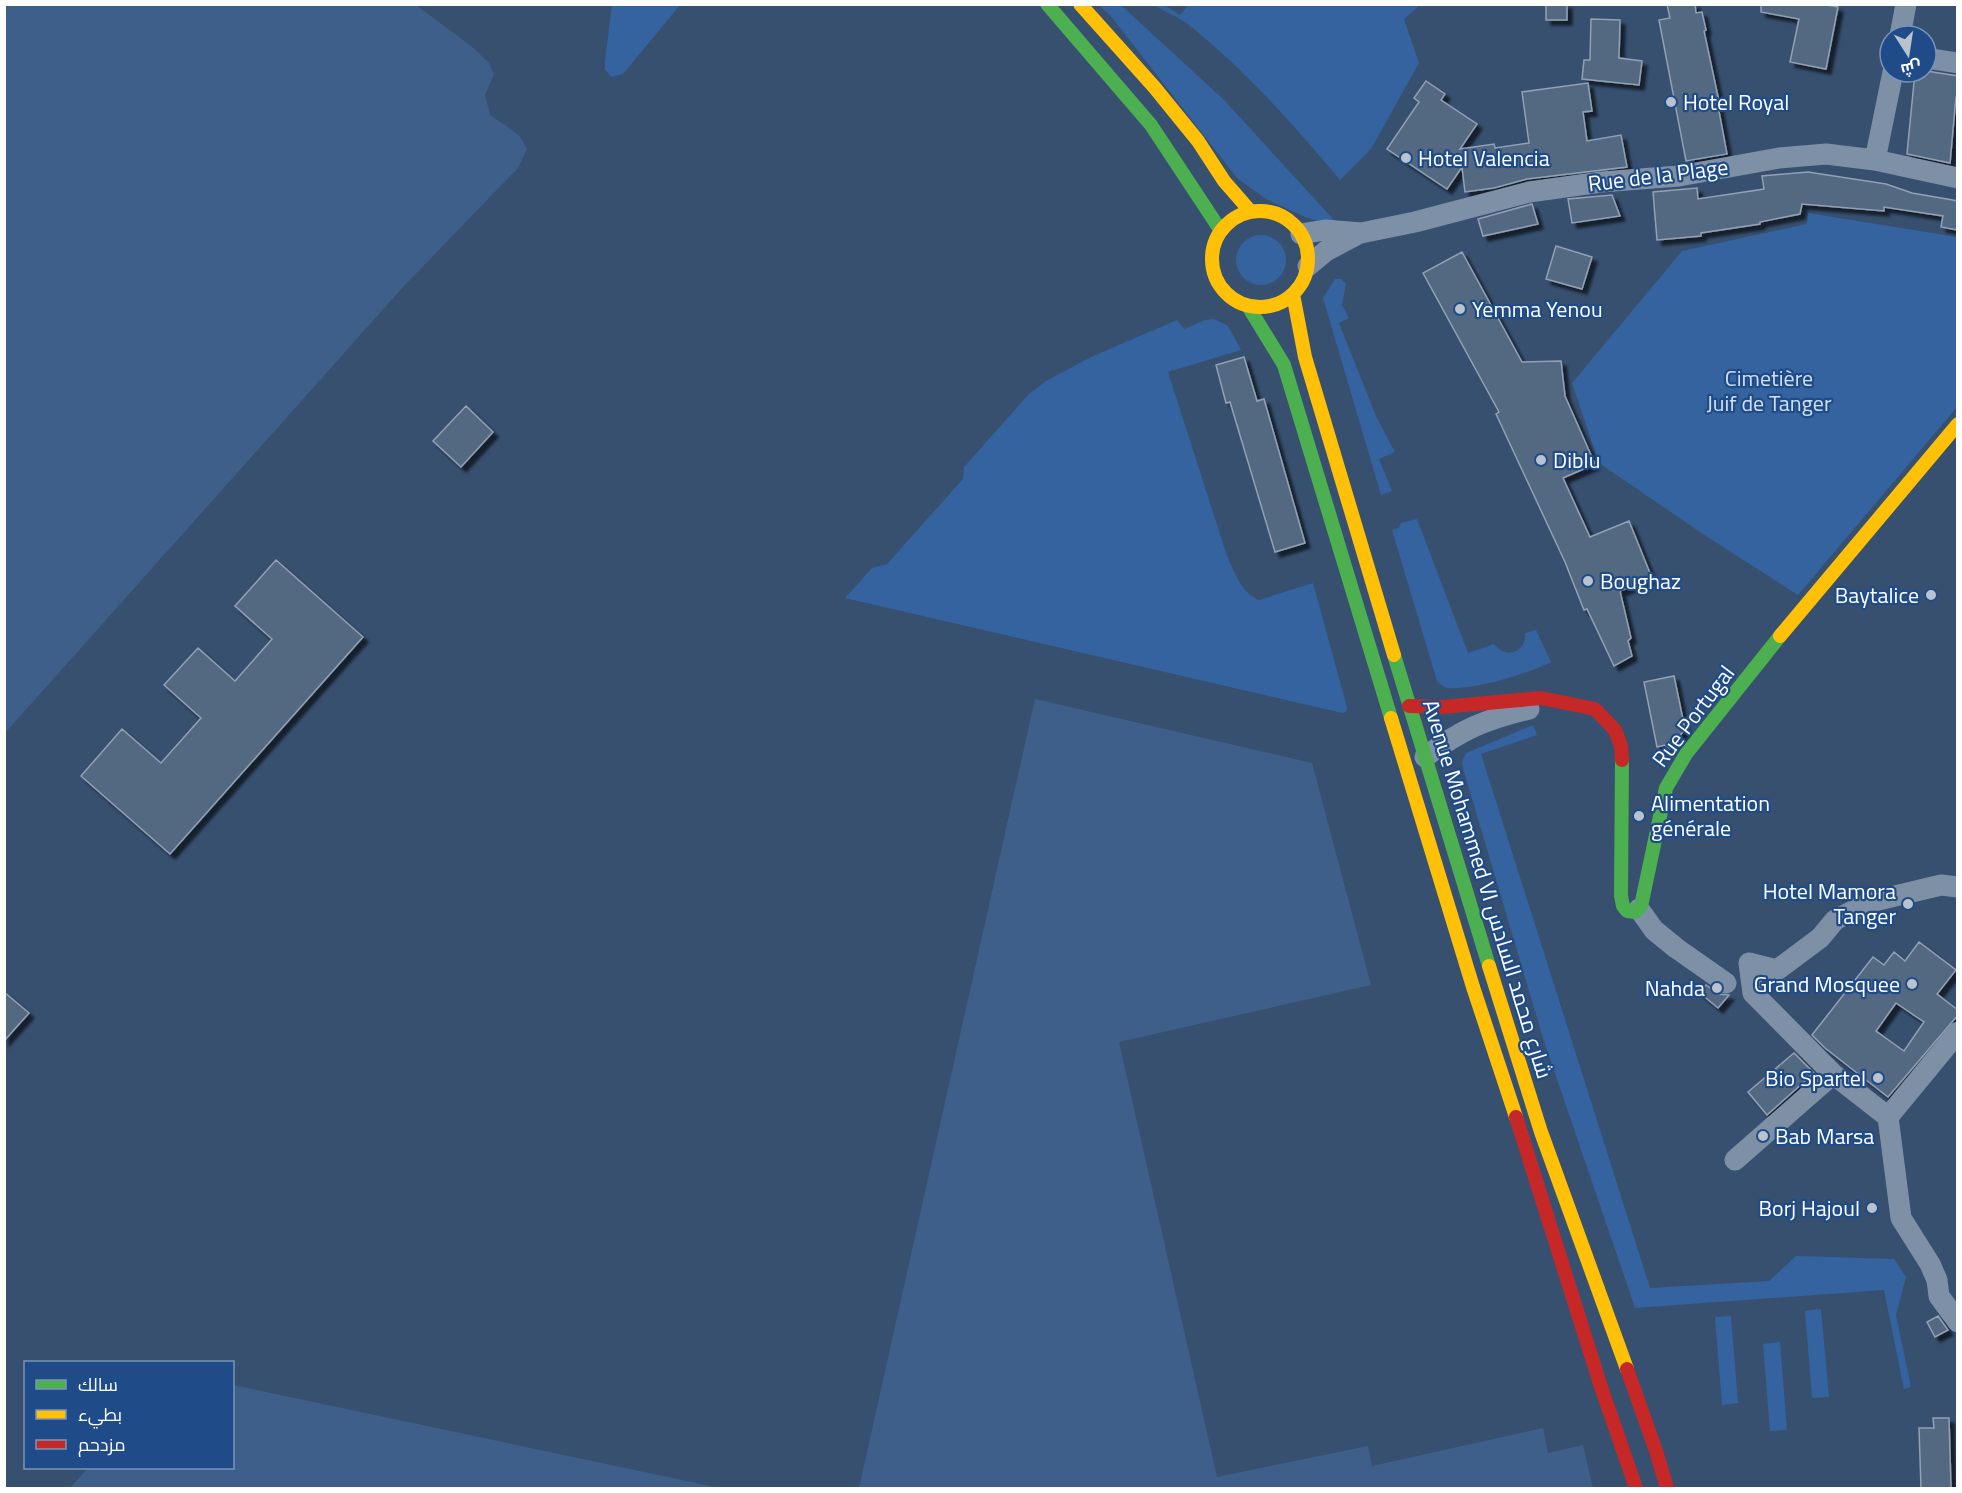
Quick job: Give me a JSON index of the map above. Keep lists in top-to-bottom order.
{
  "streets": {
    "main road": ["Rue Portugal", "Avenue Mohammed VI شارع محمد السادس"],
    "street": ["Rue de la Plage"]
  },
  "parks": ["Cimetière Juif de Tanger"],
  "places": [
    "Hotel Royal",
    "Hotel Valencia",
    "Yemma Yenou",
    "Diblu",
    "Boughaz",
    "Baytalice",
    "Alimentation générale",
    "Hotel Mamora Tanger",
    "Grand Mosquee",
    "Nahda",
    "Bio Spartel",
    "Bab Marsa",
    "Borj Hajoul"
  ],
  "legend": ["سالك", "بطيء", "مزدحم"],
  "north": "bottom"
}
